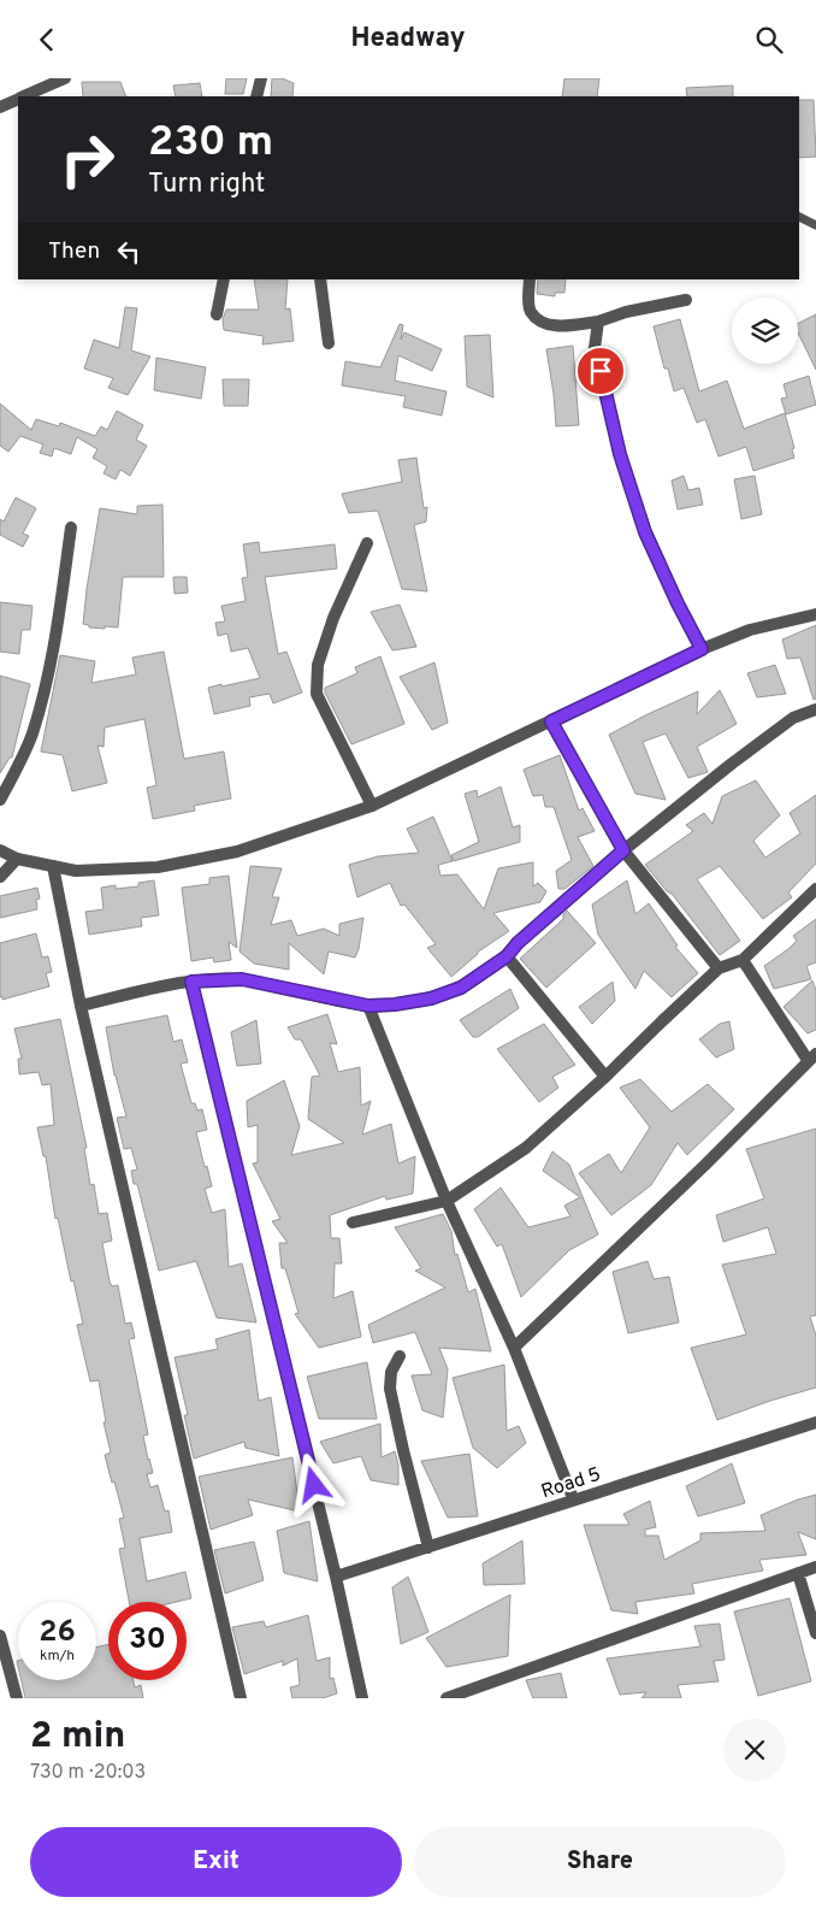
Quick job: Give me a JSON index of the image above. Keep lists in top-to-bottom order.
{
  "streets": {
    "street": ["Road 5"]
  },
  "page": {
    "header": "Headway",
    "turn": ["230 m", "Turn right"],
    "then": "Then",
    "speed": "26 km/h",
    "limit": "30",
    "heading": ["2 min", "730 m · 20:03"],
    "buttons": ["Exit", "Share"]
  }
}
